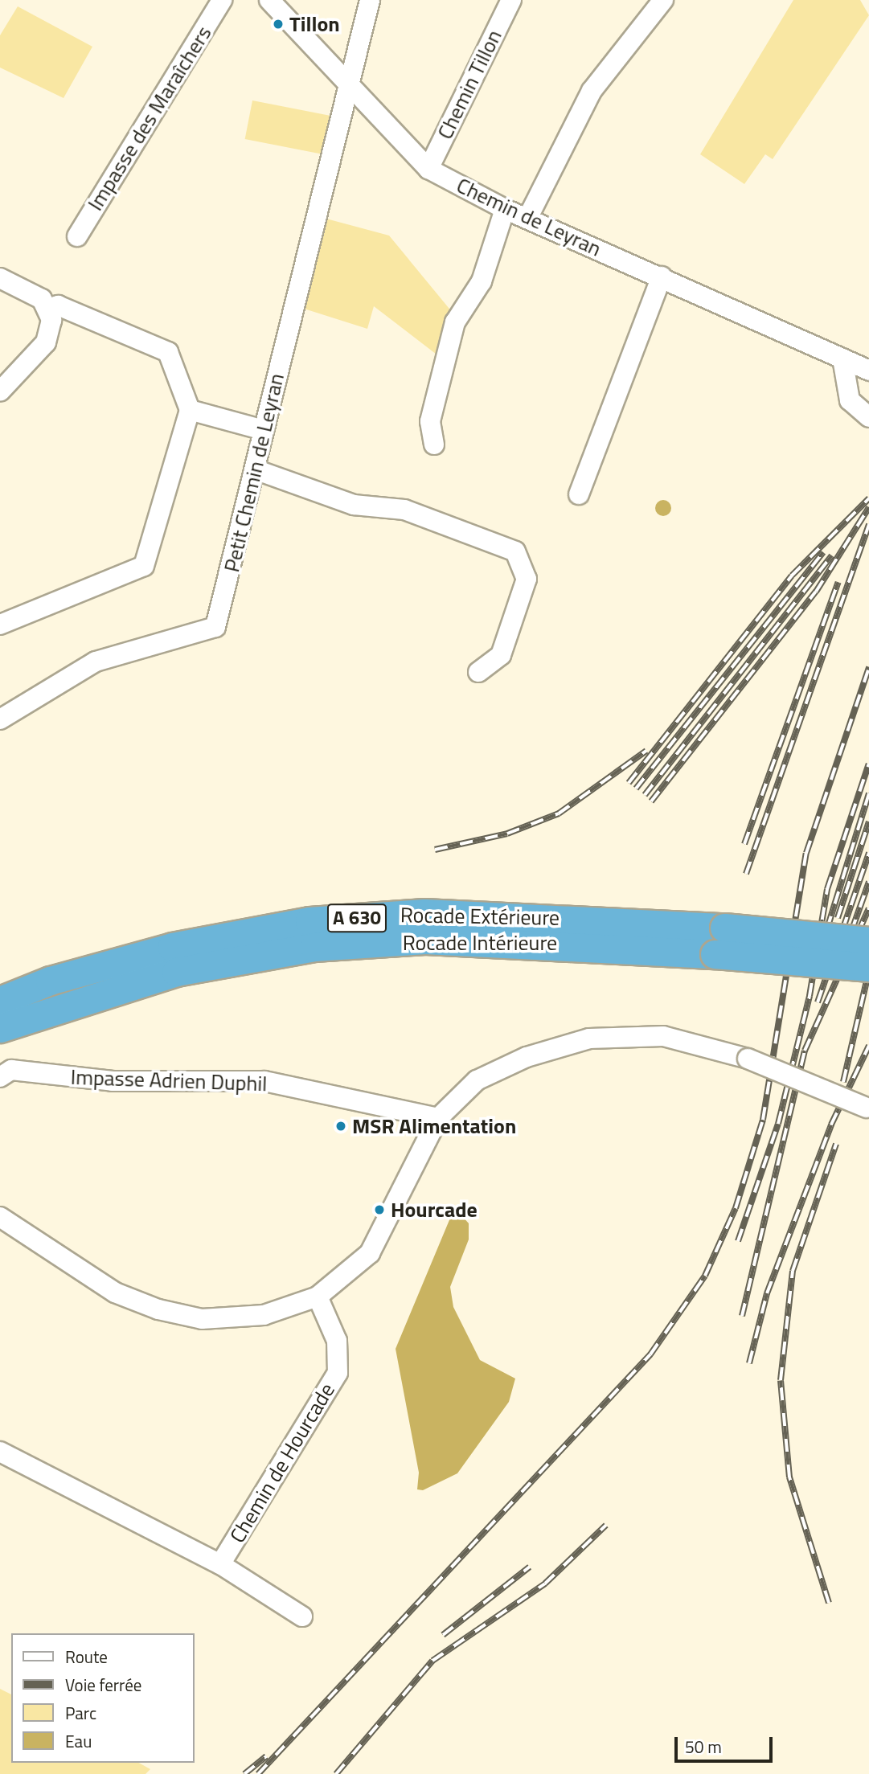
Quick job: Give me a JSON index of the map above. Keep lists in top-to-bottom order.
{
  "streets": {
    "highway": ["Rocade Extérieure", "A 630", "Rocade Intérieure"],
    "street": [
      "Chemin Tillon",
      "Impasse des Maraîchers",
      "Chemin de Leyran",
      "Petit Chemin de Leyran",
      "Impasse Adrien Duphil",
      "Chemin de Hourcade"
    ]
  },
  "crossings": [
    ["Chemin Tillon", "Chemin de Leyran"],
    ["Chemin de Leyran", "Petit Chemin de Leyran"]
  ],
  "places": ["Tillon", "MSR Alimentation", "Hourcade"],
  "legend": [
    "Route",
    "Voie ferrée",
    "Parc",
    "Eau"
  ],
  "scale_bar": "50 m"
}
